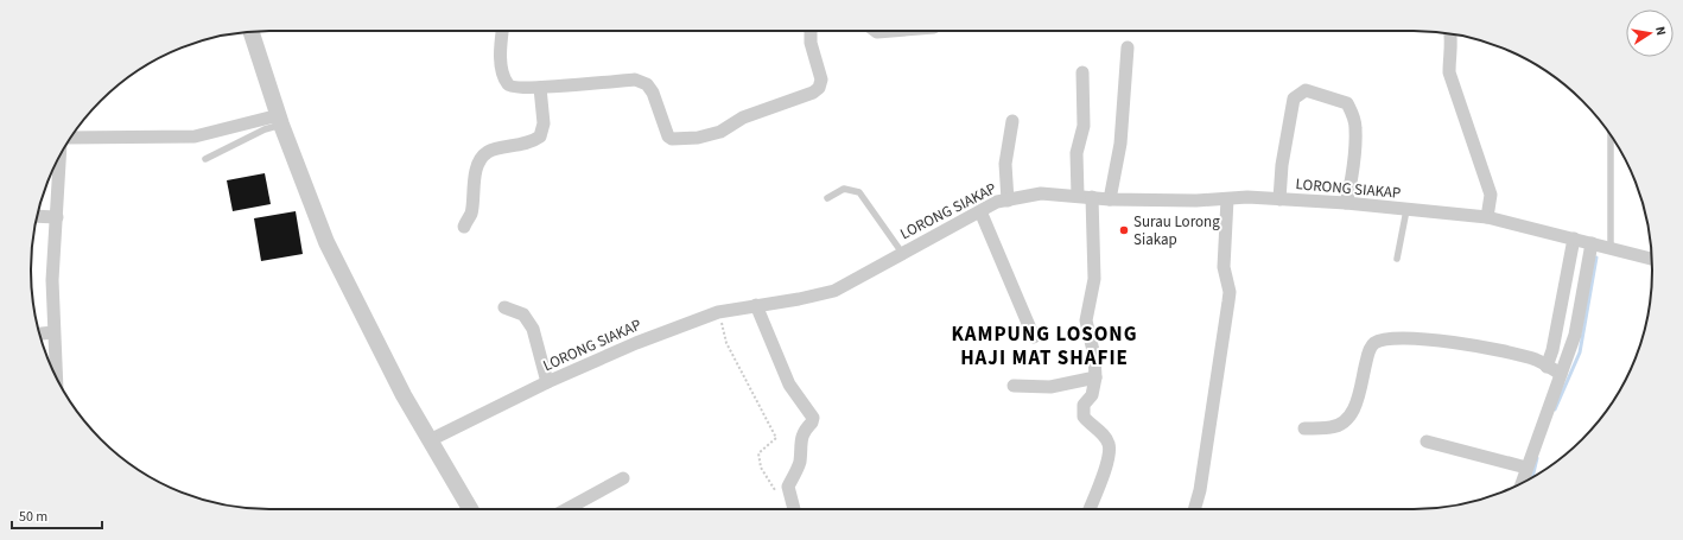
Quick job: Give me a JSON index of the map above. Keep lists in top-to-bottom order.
{
  "streets": {
    "street": ["LORONG SIAKAP"]
  },
  "districts": ["KAMPUNG LOSONG HAJI MAT SHAFIE"],
  "places": ["Surau Lorong Siakap"],
  "scale_bar": "50 m",
  "north": "right"
}
